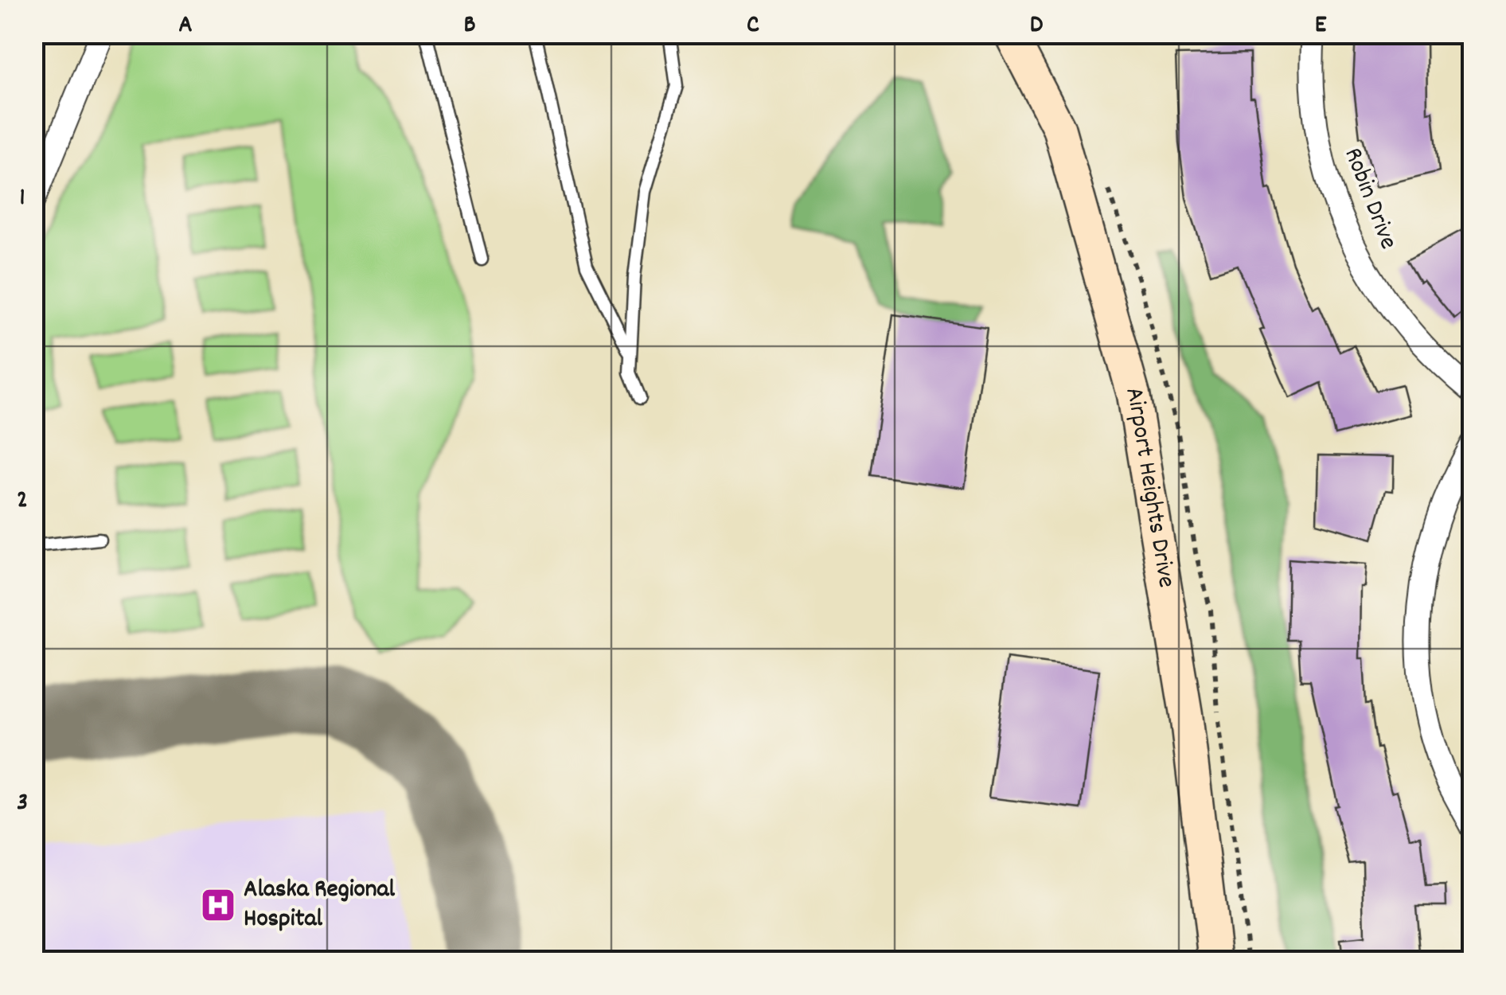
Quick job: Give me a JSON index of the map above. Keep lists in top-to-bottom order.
{
  "streets": {
    "street": ["Robin Drive", "Airport Heights Drive"]
  },
  "places": {
    "hospital": ["Alaska Regional Hospital"]
  },
  "grid": {
    "columns": [
      "A",
      "B",
      "C",
      "D",
      "E"
    ],
    "rows": ["1", "2", "3"]
  }
}
